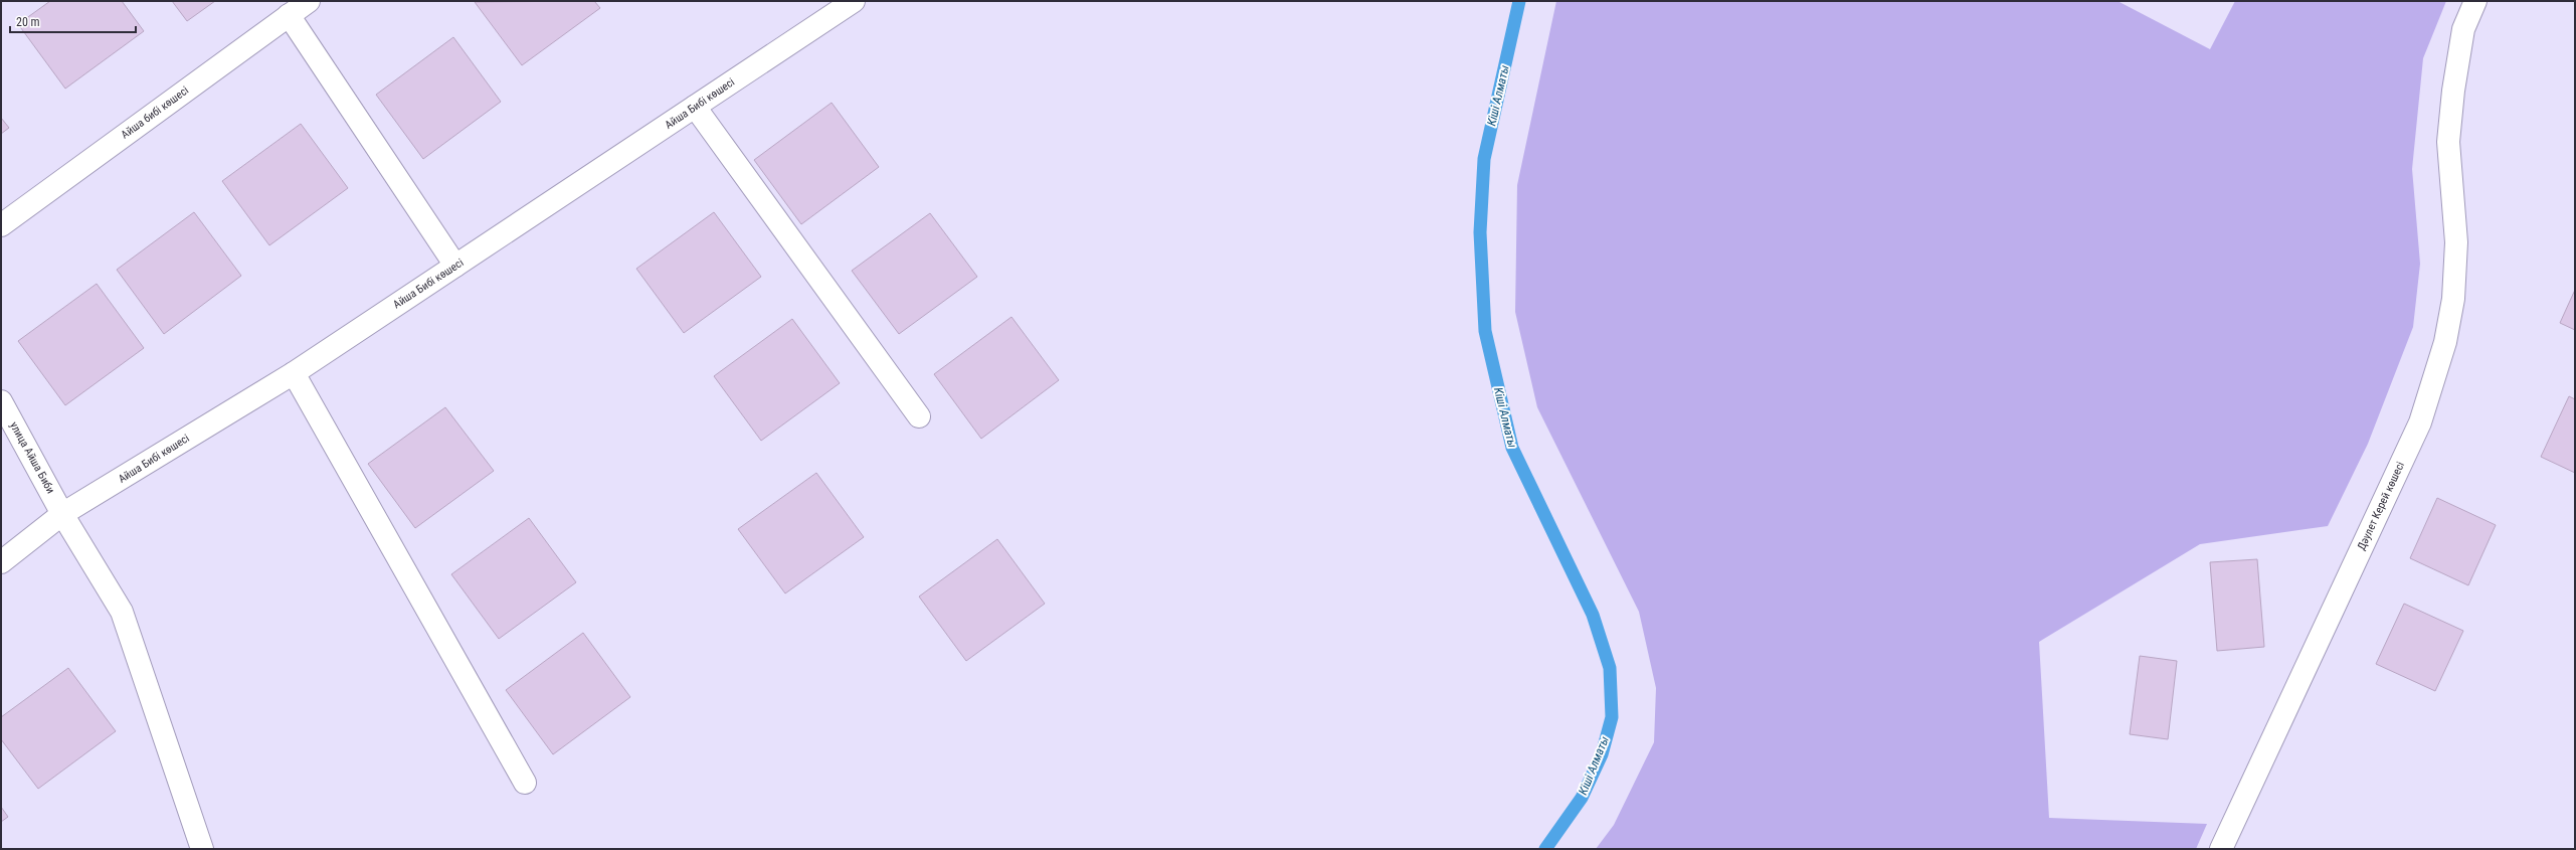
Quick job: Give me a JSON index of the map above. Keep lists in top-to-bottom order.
{
  "streets": {
    "street": [
      "Айша Бибі көшесі",
      "Айша бибі көшесі",
      "улица Айша Биби",
      "Дәулет Керей көшесі"
    ]
  },
  "crossings": [
    ["Айша Бибі көшесі", "улица Айша Биби"]
  ],
  "water": ["Кіші Алматы"],
  "scale_bar": "20 m"
}
